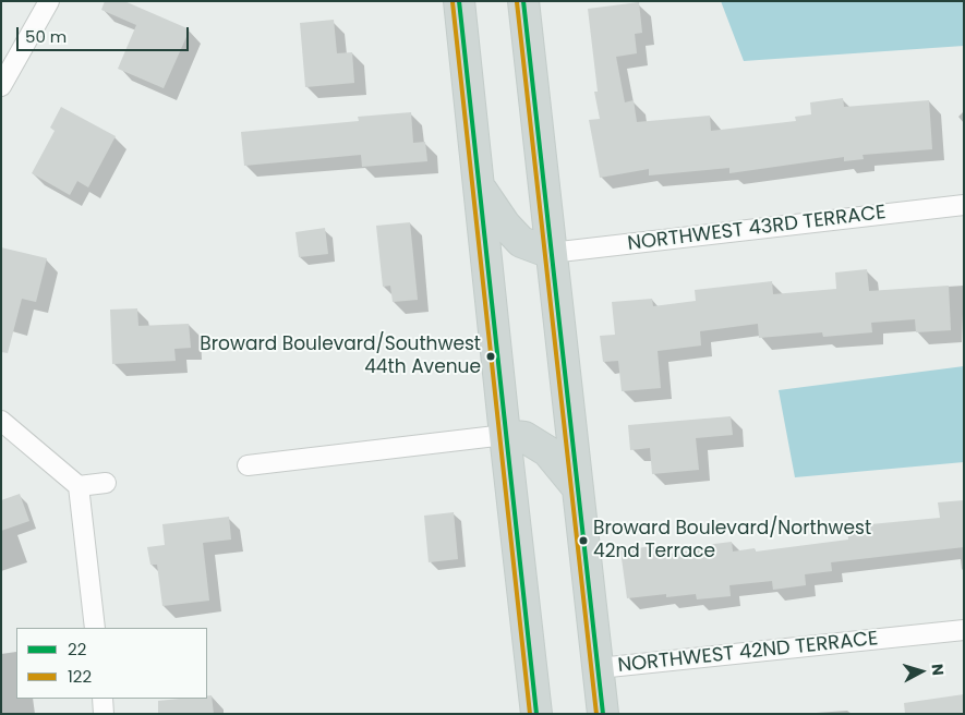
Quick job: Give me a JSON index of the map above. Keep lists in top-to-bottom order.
{
  "streets": {
    "street": ["NORTHWEST 43RD TERRACE", "NORTHWEST 42ND TERRACE"]
  },
  "places": ["Broward Boulevard/Southwest 44th Avenue", "Broward Boulevard/Northwest 42nd Terrace"],
  "lines": ["transit line 22", "transit line 122"],
  "legend": ["22", "122"],
  "scale_bar": "50 m",
  "north": "right"
}
